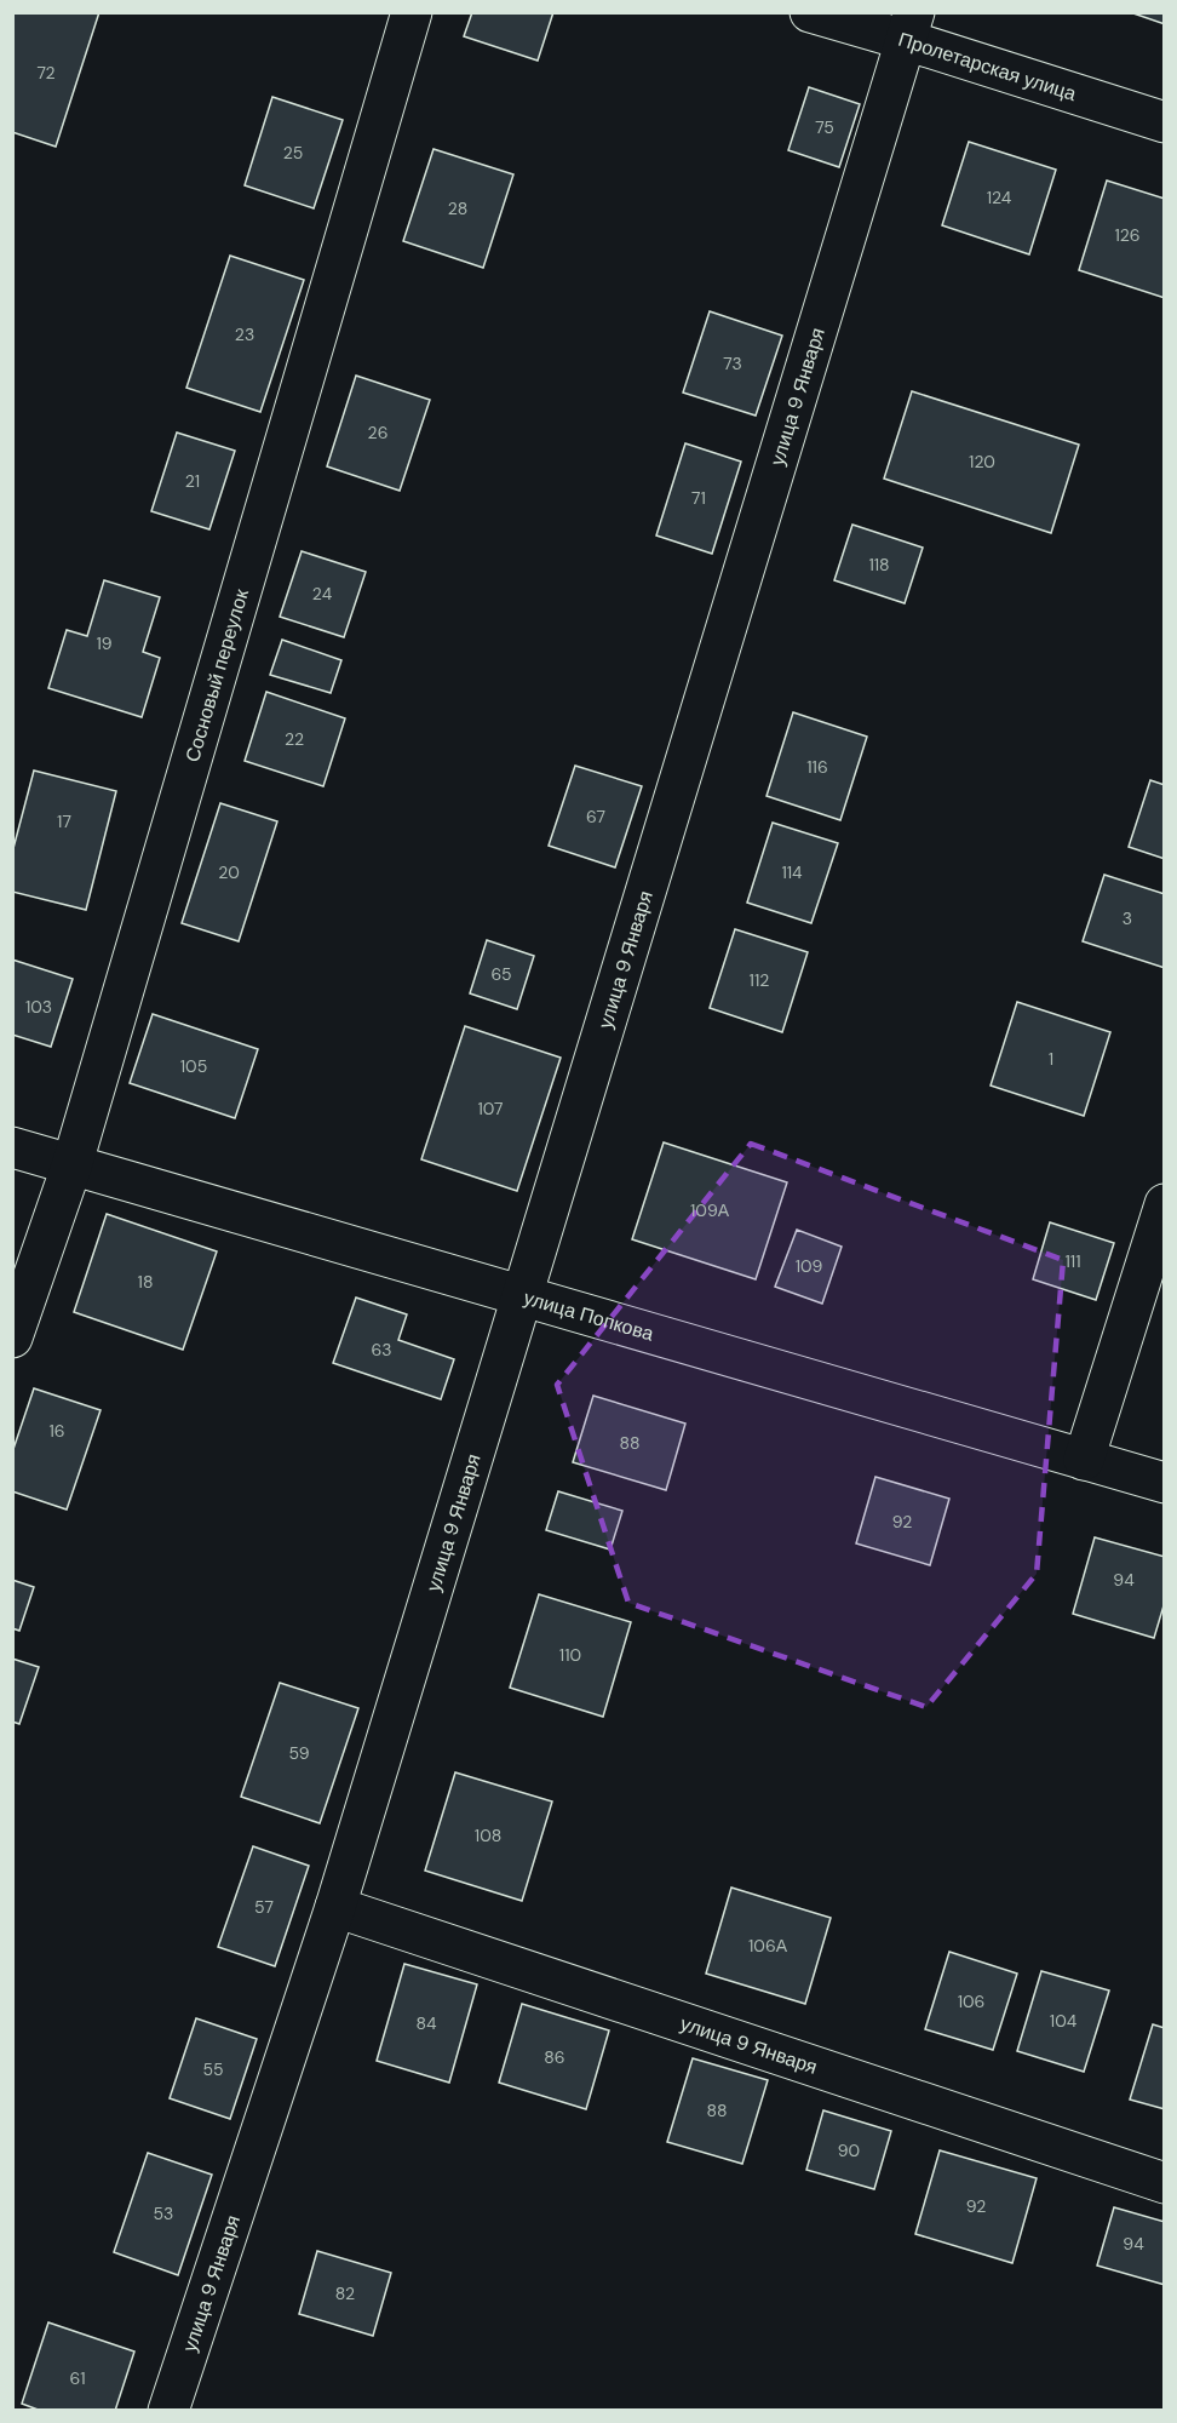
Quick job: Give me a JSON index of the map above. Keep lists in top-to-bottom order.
{
  "streets": {
    "street": [
      "Пролетарская улица",
      "улица 9 Января",
      "Сосновый переулок",
      "улица Попкова"
    ]
  },
  "crossings": [
    ["Пролетарская улица", "улица 9 Января"],
    ["улица 9 Января", "улица Попкова"],
    ["Сосновый переулок", "улица Попкова"]
  ],
  "house_numbers": [
    "72",
    "75",
    "25",
    "124",
    "28",
    "126",
    "23",
    "73",
    "26",
    "120",
    "21",
    "71",
    "118",
    "24",
    "19",
    "22",
    "116",
    "67",
    "17",
    "20",
    "114",
    "3",
    "65",
    "112",
    "103",
    "1",
    "105",
    "107",
    "109А",
    "111",
    "109",
    "18",
    "63",
    "16",
    "88",
    "92",
    "94",
    "110",
    "59",
    "108",
    "57",
    "106А",
    "106",
    "104",
    "84",
    "86",
    "55",
    "88",
    "90",
    "92",
    "53",
    "94",
    "82",
    "61"
  ]
}
